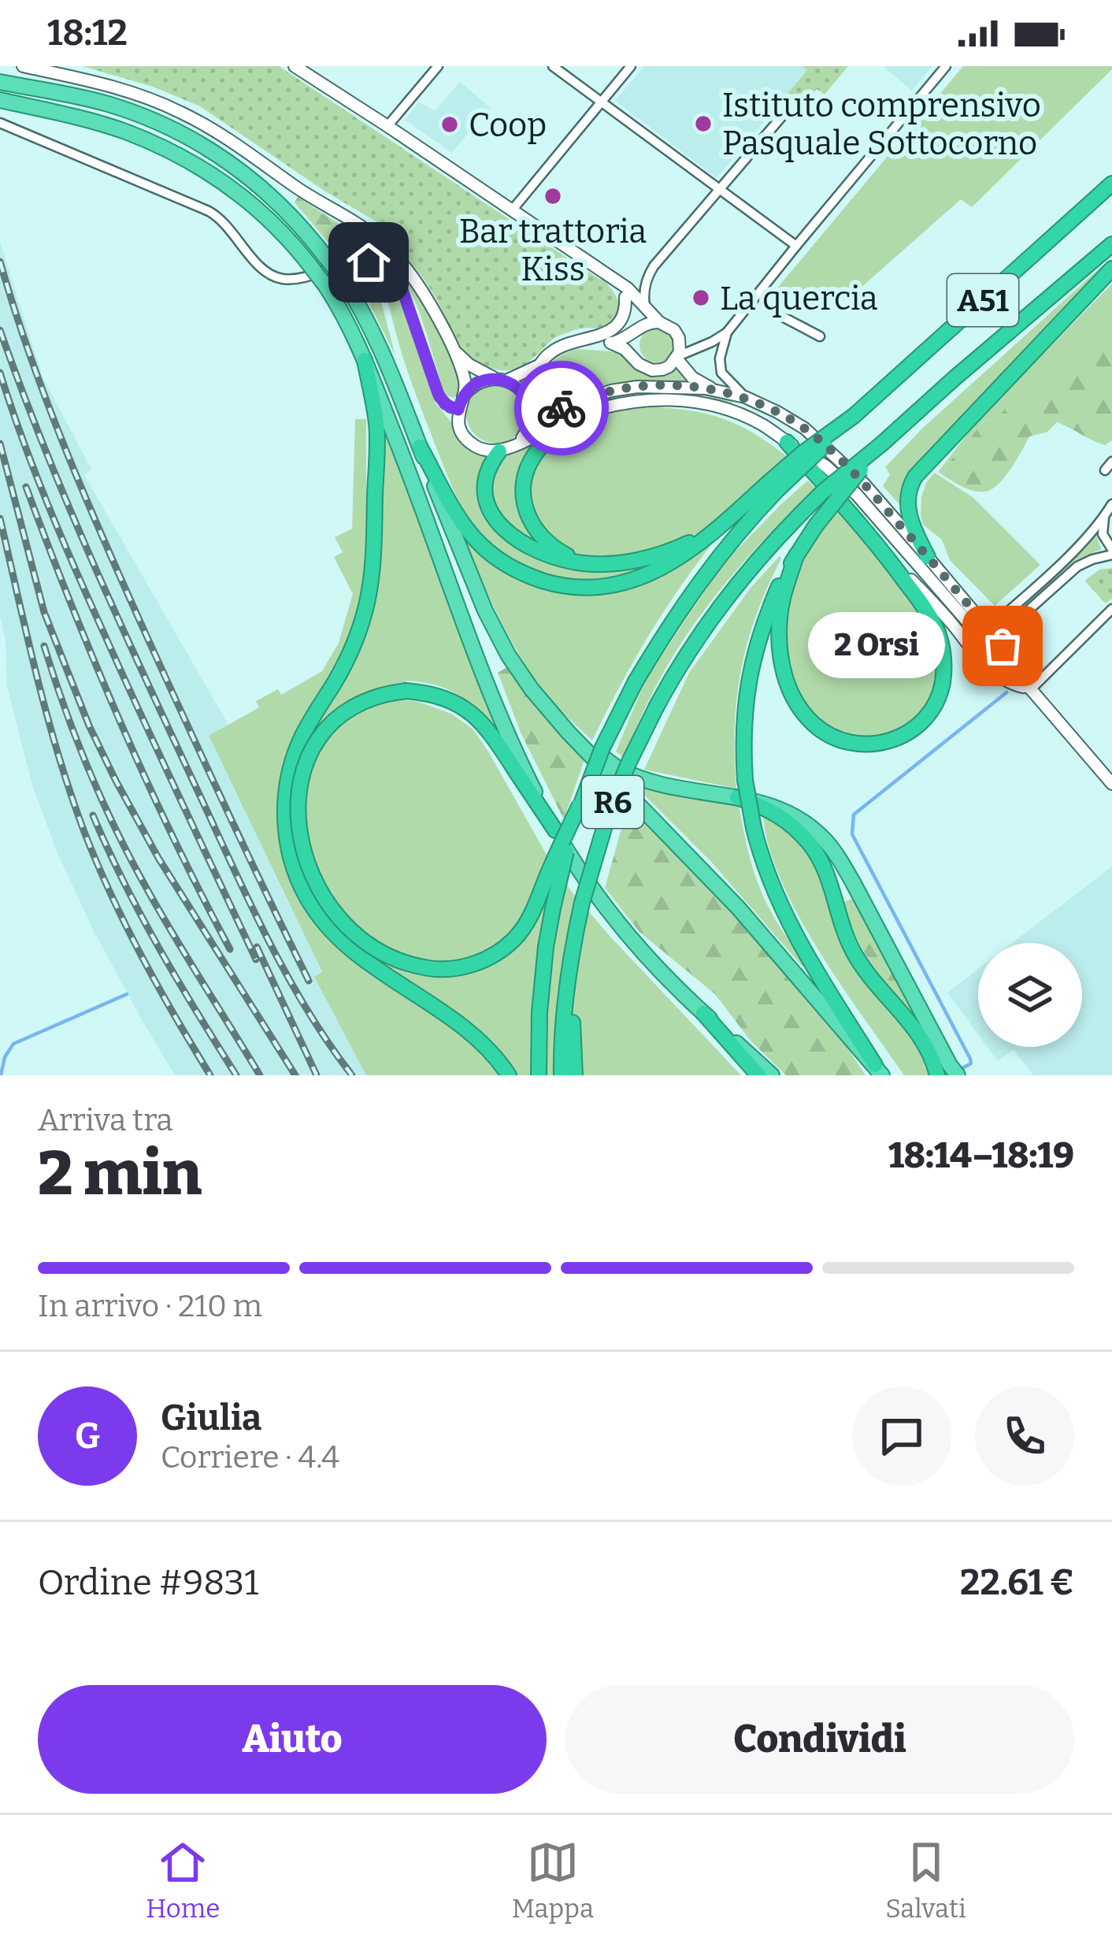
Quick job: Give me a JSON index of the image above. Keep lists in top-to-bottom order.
{
  "streets": {
    "highway": ["A51", "R6"]
  },
  "crossings": [
    ["A51", "R6"]
  ],
  "places": [
    "Istituto comprensivo Pasquale Sottocorno",
    "Coop",
    "Bar trattoria Kiss",
    "La quercia",
    "2 Orsi"
  ],
  "page": {
    "status": "18:12",
    "bubble": "2 Orsi",
    "heading": ["2 min", "Arriva tra", "18:14–18:19"],
    "panel": [
      "Giulia",
      "Corriere · 4.4",
      "Ordine #9831",
      "22.61 €"
    ],
    "bar": "In arrivo · 210 m",
    "round": "G",
    "buttons": ["Aiuto", "Condividi"],
    "tabs": ["Home", "Mappa", "Salvati"]
  }
}
